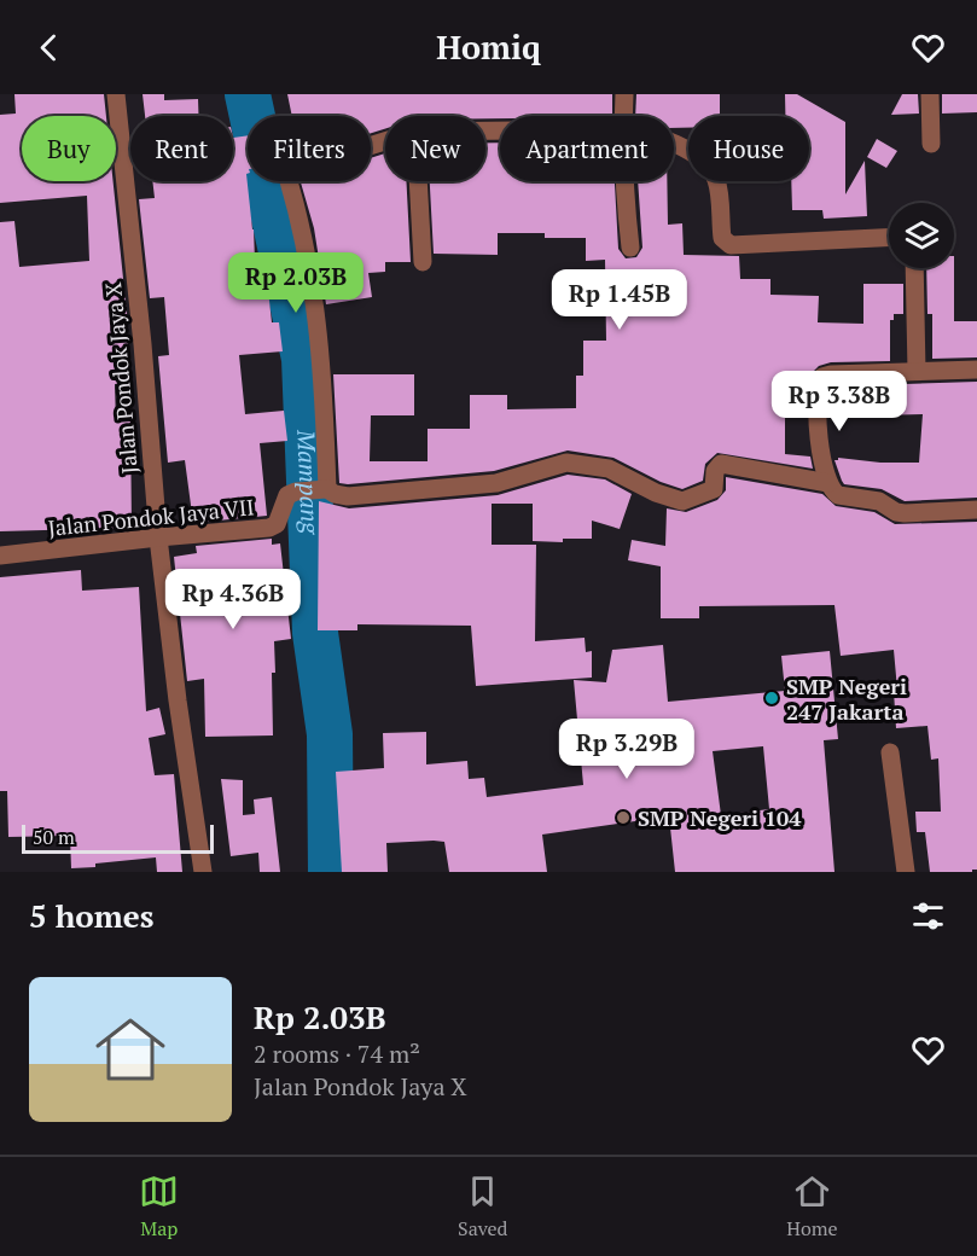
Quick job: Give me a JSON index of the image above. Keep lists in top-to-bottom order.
{
  "streets": {
    "street": ["Jalan Pondok Jaya X", "Jalan Pondok Jaya VII"]
  },
  "crossings": [
    ["Jalan Pondok Jaya X", "Jalan Pondok Jaya VII"]
  ],
  "water": ["Mampang"],
  "places": ["SMP Negeri 247 Jakarta", "SMP Negeri 104"],
  "scale_bar": "50 m",
  "page": {
    "header": "Homiq",
    "chip": [
      "Buy",
      "Rent",
      "Filters",
      "New",
      "Apartment",
      "House"
    ],
    "price": [
      "Rp 2.03B",
      "Rp 1.45B",
      "Rp 3.38B",
      "Rp 4.36B",
      "Rp 3.29B"
    ],
    "scale": "50 m",
    "heading": "5 homes",
    "list": [
      {
        "name": "Rp 2.03B",
        "note": "2 rooms · 74 m² · Jalan Pondok Jaya X"
      }
    ],
    "tabs": ["Map", "Saved", "Home"]
  }
}
